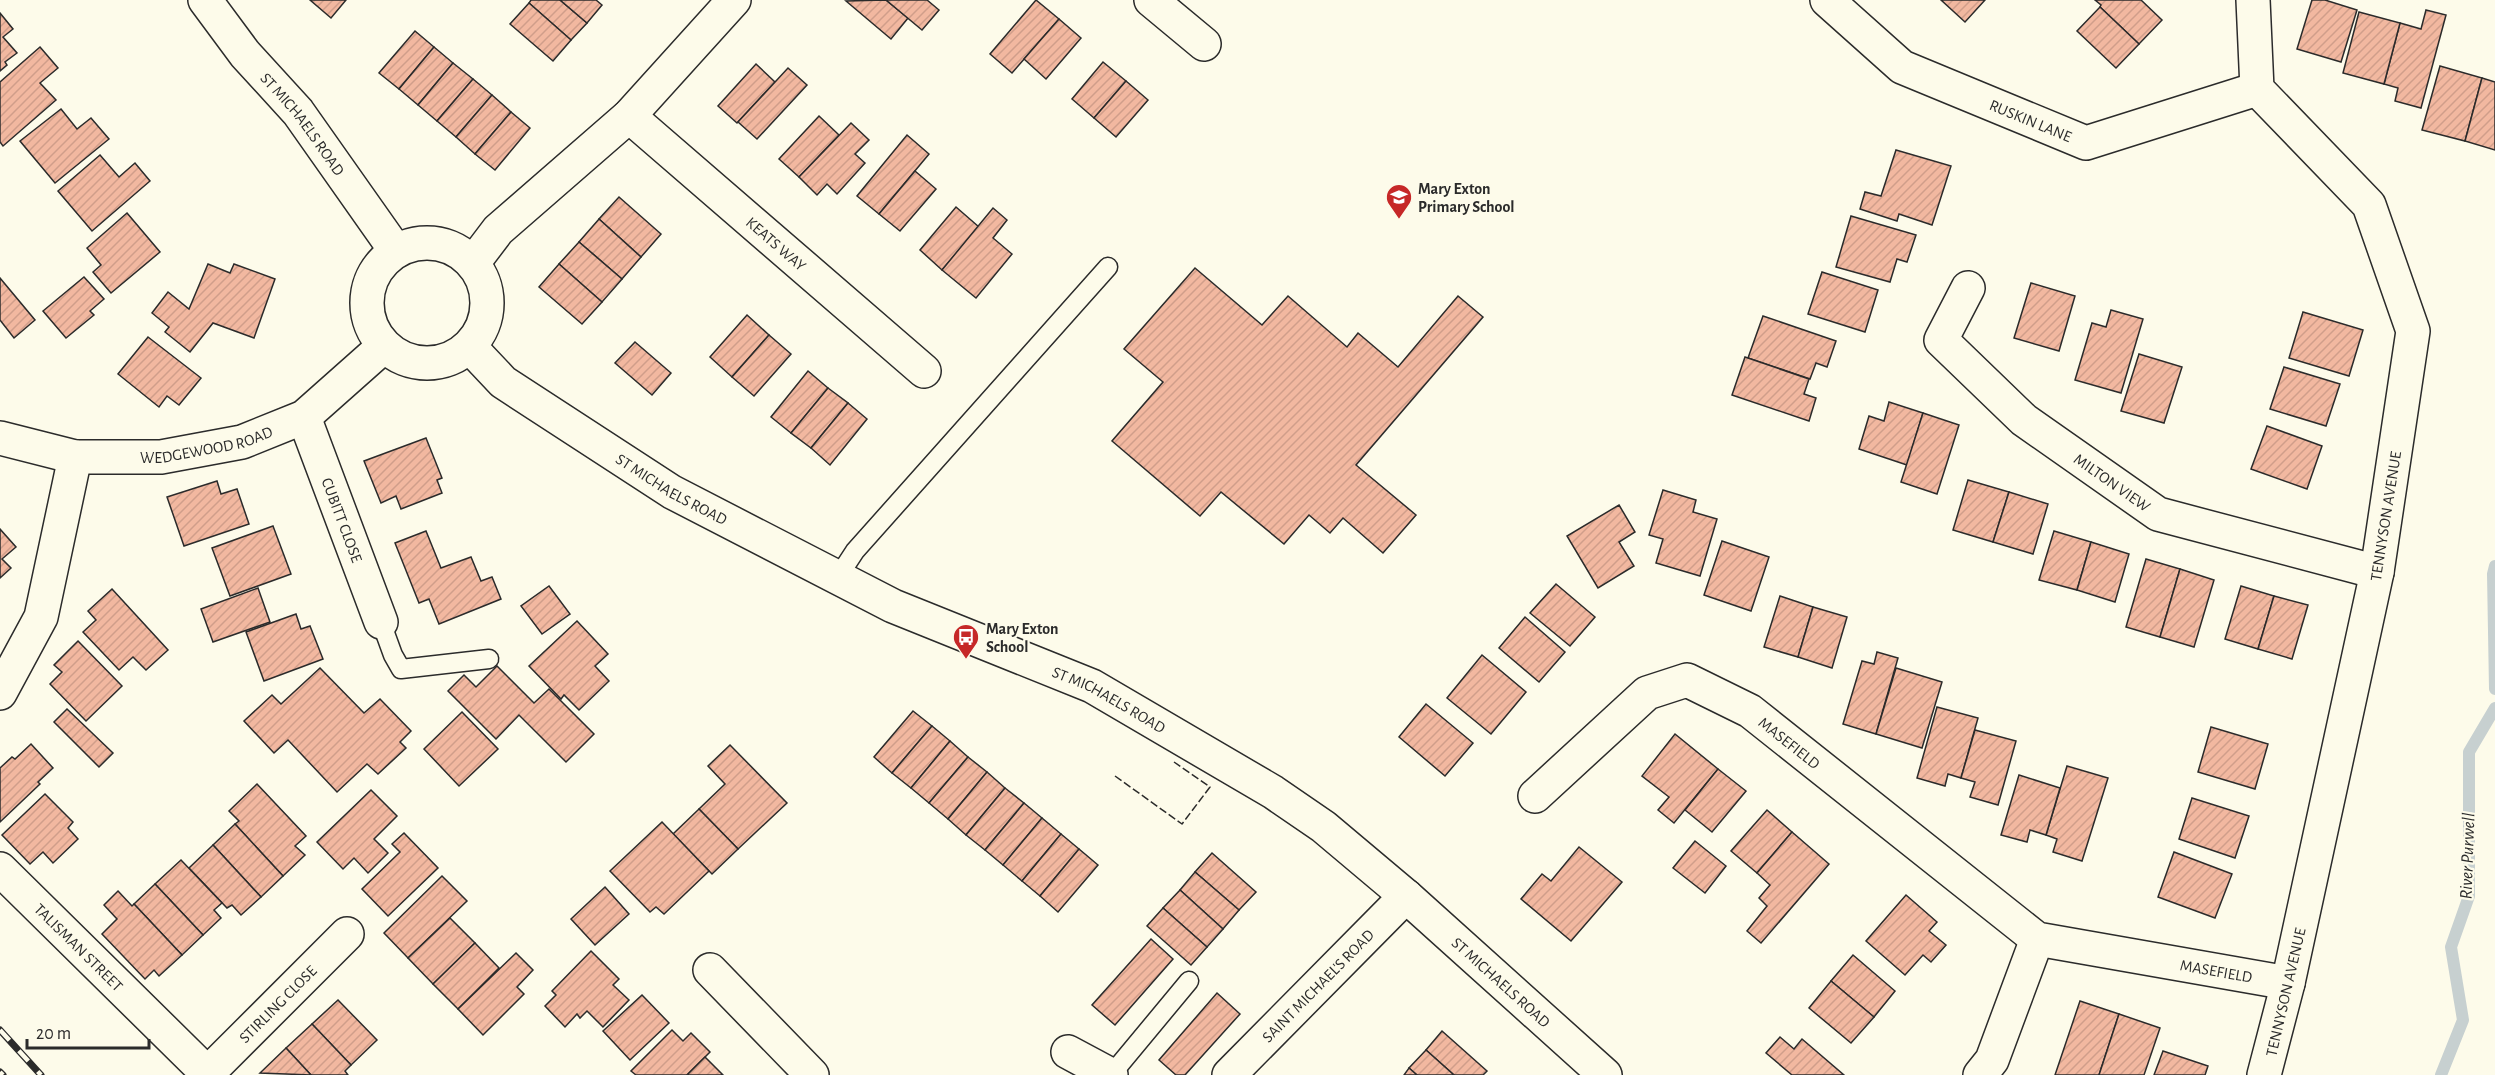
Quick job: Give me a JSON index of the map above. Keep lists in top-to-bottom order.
{
  "streets": {
    "street": [
      "RUSKIN LANE",
      "ST MICHAELS ROAD",
      "KEATS WAY",
      "WEDGEWOOD ROAD",
      "MILTON VIEW",
      "TENNYSON AVENUE",
      "CUBITT CLOSE",
      "MASEFIELD",
      "TALISMAN STREET",
      "SAINT MICHAEL'S ROAD",
      "STIRLING CLOSE"
    ]
  },
  "crossings": [
    ["RUSKIN LANE", "TENNYSON AVENUE"],
    ["ST MICHAELS ROAD", "WEDGEWOOD ROAD"],
    ["ST MICHAELS ROAD", "SAINT MICHAEL'S ROAD"],
    ["WEDGEWOOD ROAD", "CUBITT CLOSE"],
    ["MILTON VIEW", "TENNYSON AVENUE"],
    ["TENNYSON AVENUE", "MASEFIELD"],
    ["TALISMAN STREET", "STIRLING CLOSE"]
  ],
  "water": ["River Purwell"],
  "places": {
    "school or university": ["Mary Exton Primary School"],
    "bus stop": ["Mary Exton School"]
  },
  "scale_bar": "20 m"
}
